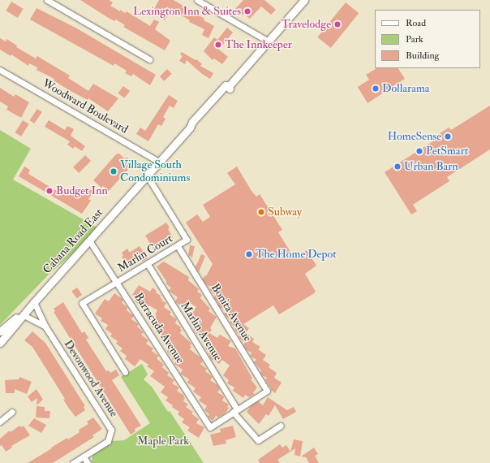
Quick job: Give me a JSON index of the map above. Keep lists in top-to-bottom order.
{
  "streets": {
    "main road": ["Cabana Road East"],
    "street": [
      "Woodward Boulevard",
      "Marlin Court",
      "Bonita Avenue",
      "Barracuda Avenue",
      "Marlin Avenue",
      "Devonwood Avenue"
    ]
  },
  "crossings": [
    ["Woodward Boulevard", "Cabana Road East"],
    ["Cabana Road East", "Marlin Court"],
    ["Cabana Road East", "Barracuda Avenue"],
    ["Cabana Road East", "Devonwood Avenue"],
    ["Marlin Court", "Bonita Avenue"],
    ["Marlin Court", "Barracuda Avenue"],
    ["Marlin Court", "Marlin Avenue"],
    ["Bonita Avenue", "Barracuda Avenue"],
    ["Bonita Avenue", "Marlin Avenue"],
    ["Barracuda Avenue", "Marlin Avenue"]
  ],
  "parks": ["Maple Park"],
  "places": [
    "Lexington Inn & Suites",
    "Travelodge",
    "The Innkeeper",
    "Dollarama",
    "HomeSense",
    "PetSmart",
    "Urban Barn",
    "Village South Condominiums",
    "Budget Inn",
    "Subway",
    "The Home Depot"
  ],
  "legend": ["Road", "Park", "Building"]
}
